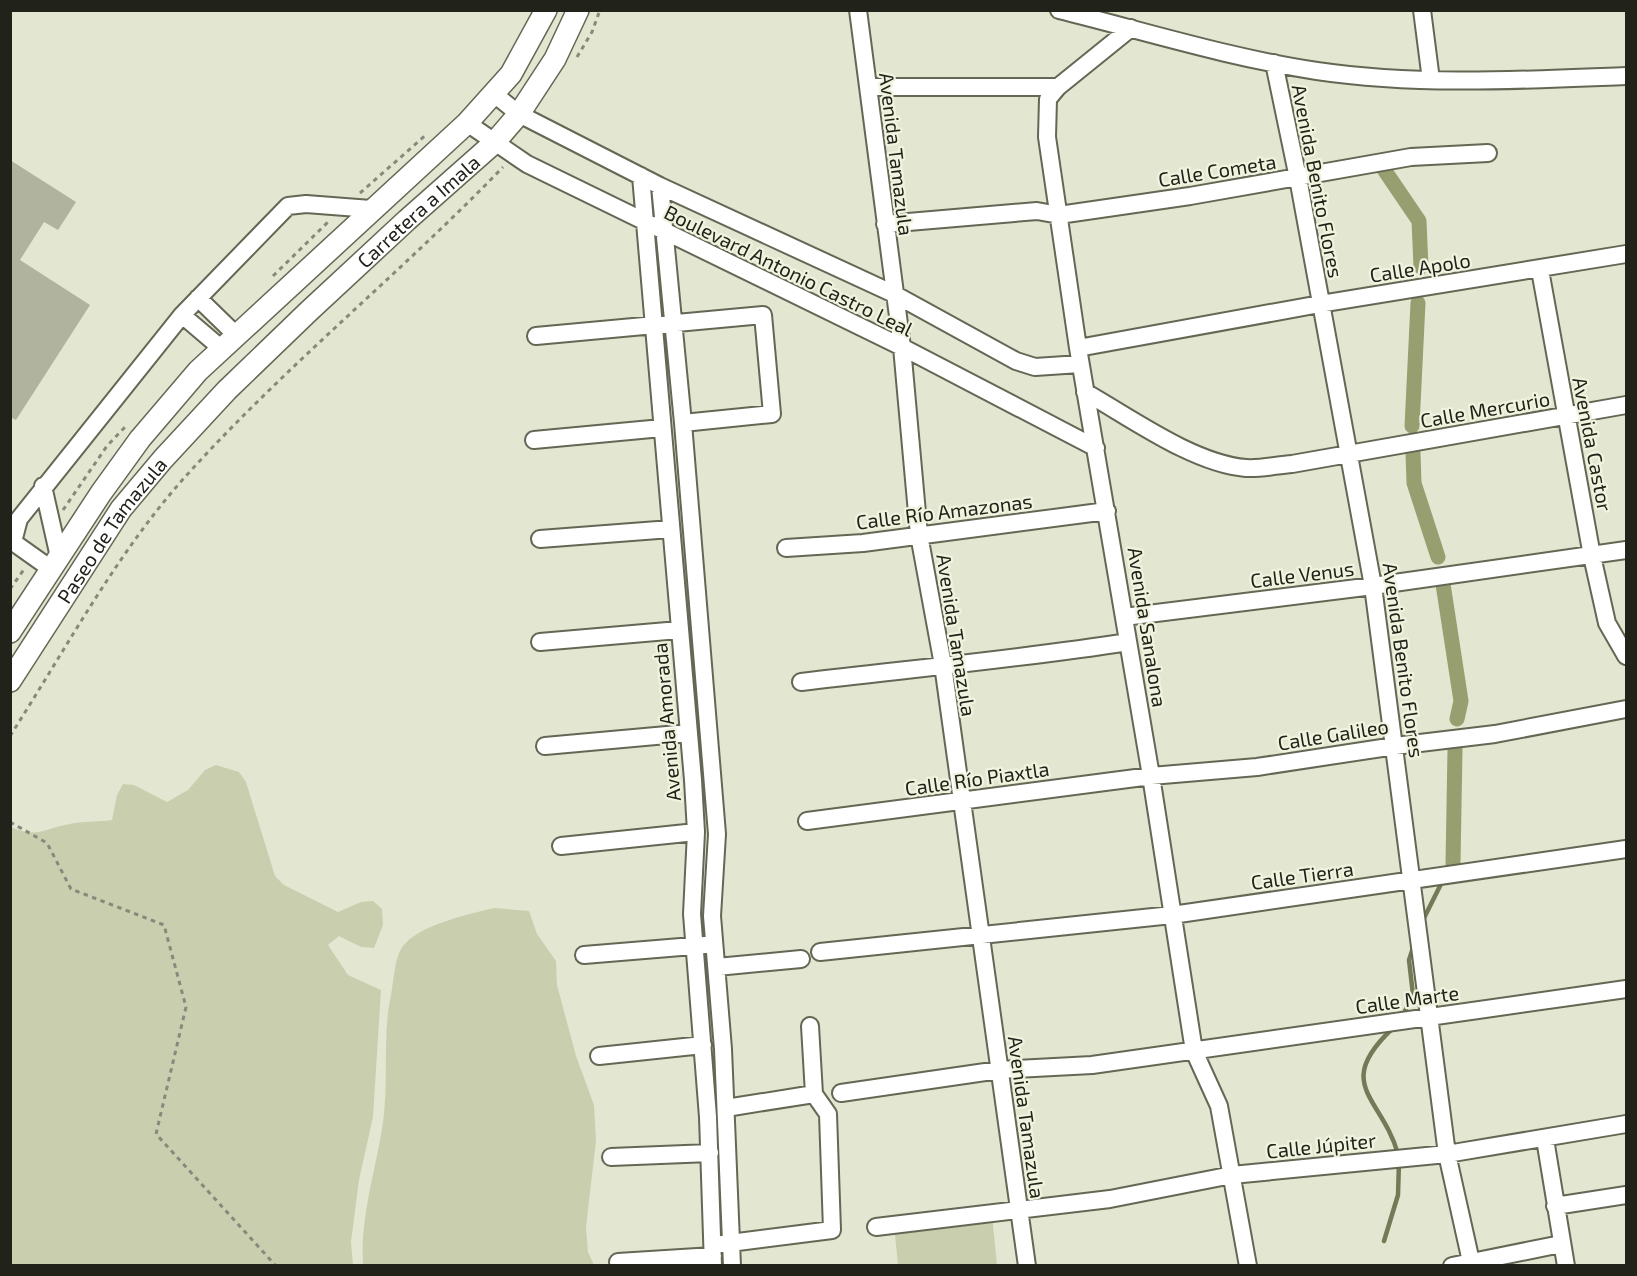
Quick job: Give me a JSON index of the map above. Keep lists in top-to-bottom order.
{
  "streets": {
    "main road": ["Carretera a Imala", "Paseo de Tamazula"],
    "street": [
      "Avenida Tamazula",
      "Calle Cometa",
      "Avenida Benito Flores",
      "Calle Apolo",
      "Boulevard Antonio Castro Leal",
      "Calle Mercurio",
      "Avenida Castor",
      "Calle Río Amazonas",
      "Calle Venus",
      "Avenida Sanalona",
      "Avenida Amorada",
      "Calle Galileo",
      "Calle Río Piaxtla",
      "Calle Tierra",
      "Calle Marte",
      "Calle Júpiter"
    ]
  },
  "crossings": [
    ["Avenida Tamazula", "Calle Cometa"],
    ["Avenida Tamazula", "Boulevard Antonio Castro Leal"],
    ["Avenida Tamazula", "Calle Río Amazonas"],
    ["Avenida Tamazula", "Calle Río Piaxtla"],
    ["Avenida Tamazula", "Calle Tierra"],
    ["Avenida Tamazula", "Calle Marte"],
    ["Avenida Tamazula", "Calle Júpiter"],
    ["Calle Cometa", "Avenida Benito Flores"],
    ["Calle Cometa", "Avenida Sanalona"],
    ["Avenida Benito Flores", "Calle Apolo"],
    ["Avenida Benito Flores", "Calle Mercurio"],
    ["Avenida Benito Flores", "Calle Venus"],
    ["Avenida Benito Flores", "Calle Galileo"],
    ["Avenida Benito Flores", "Calle Tierra"],
    ["Avenida Benito Flores", "Calle Marte"],
    ["Avenida Benito Flores", "Calle Júpiter"],
    ["Carretera a Imala", "Boulevard Antonio Castro Leal"],
    ["Carretera a Imala", "Paseo de Tamazula"],
    ["Calle Apolo", "Boulevard Antonio Castro Leal"],
    ["Calle Apolo", "Avenida Castor"],
    ["Calle Apolo", "Avenida Sanalona"],
    ["Boulevard Antonio Castro Leal", "Avenida Sanalona"],
    ["Boulevard Antonio Castro Leal", "Avenida Amorada"],
    ["Calle Mercurio", "Avenida Castor"],
    ["Calle Mercurio", "Avenida Sanalona"],
    ["Avenida Castor", "Calle Venus"],
    ["Calle Río Amazonas", "Avenida Sanalona"],
    ["Calle Venus", "Avenida Sanalona"],
    ["Avenida Sanalona", "Calle Galileo"],
    ["Avenida Sanalona", "Calle Río Piaxtla"],
    ["Avenida Sanalona", "Calle Tierra"],
    ["Avenida Sanalona", "Calle Marte"],
    ["Avenida Sanalona", "Calle Júpiter"],
    ["Calle Galileo", "Calle Río Piaxtla"]
  ]
}
